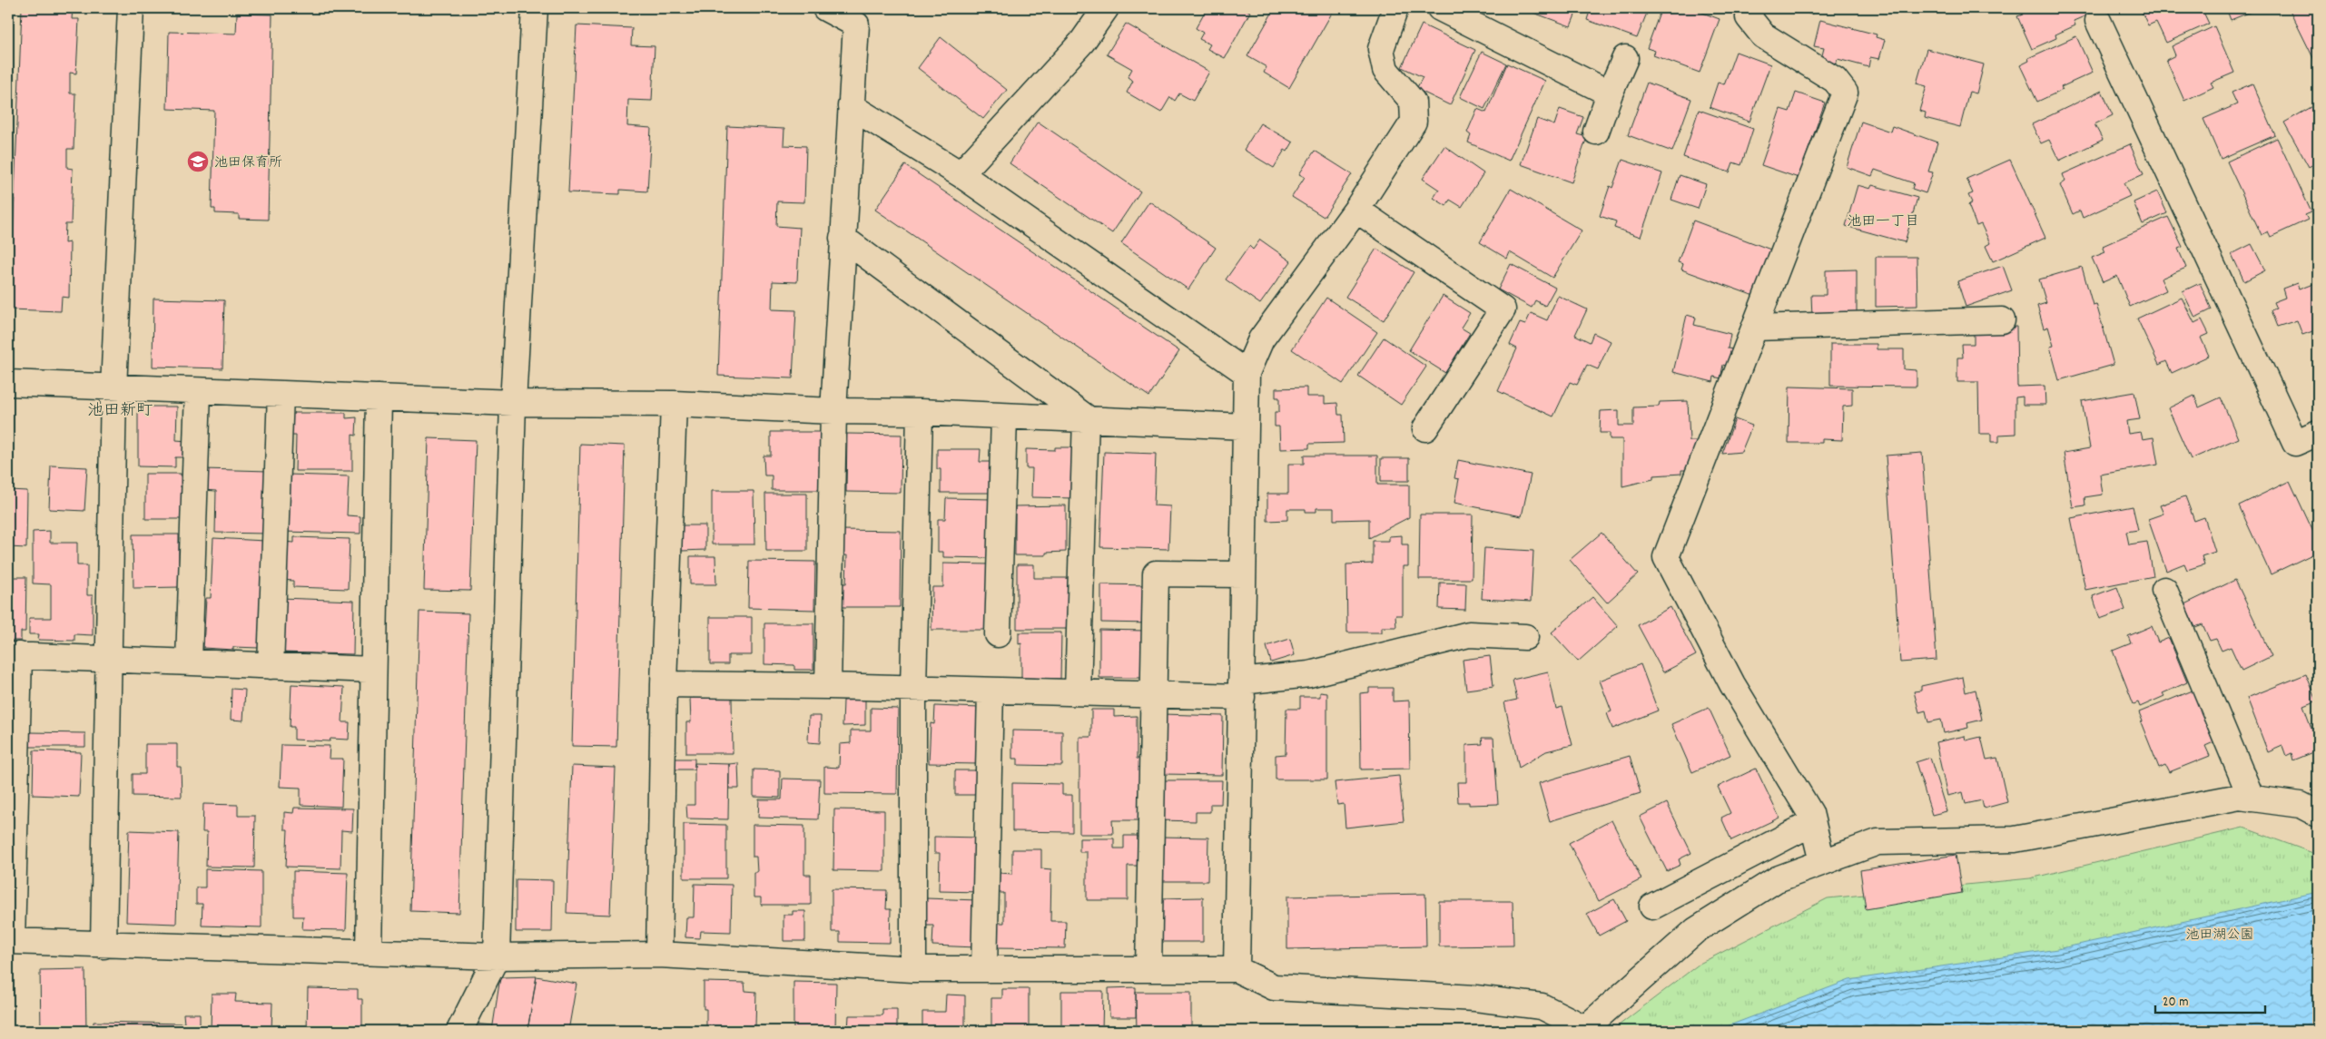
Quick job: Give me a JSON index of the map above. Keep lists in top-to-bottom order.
{
  "districts": ["池田一丁目", "池田新町"],
  "parks": ["池田湖公園"],
  "places": {
    "school or university": ["池田保育所"]
  },
  "scale_bar": "20 m"
}
